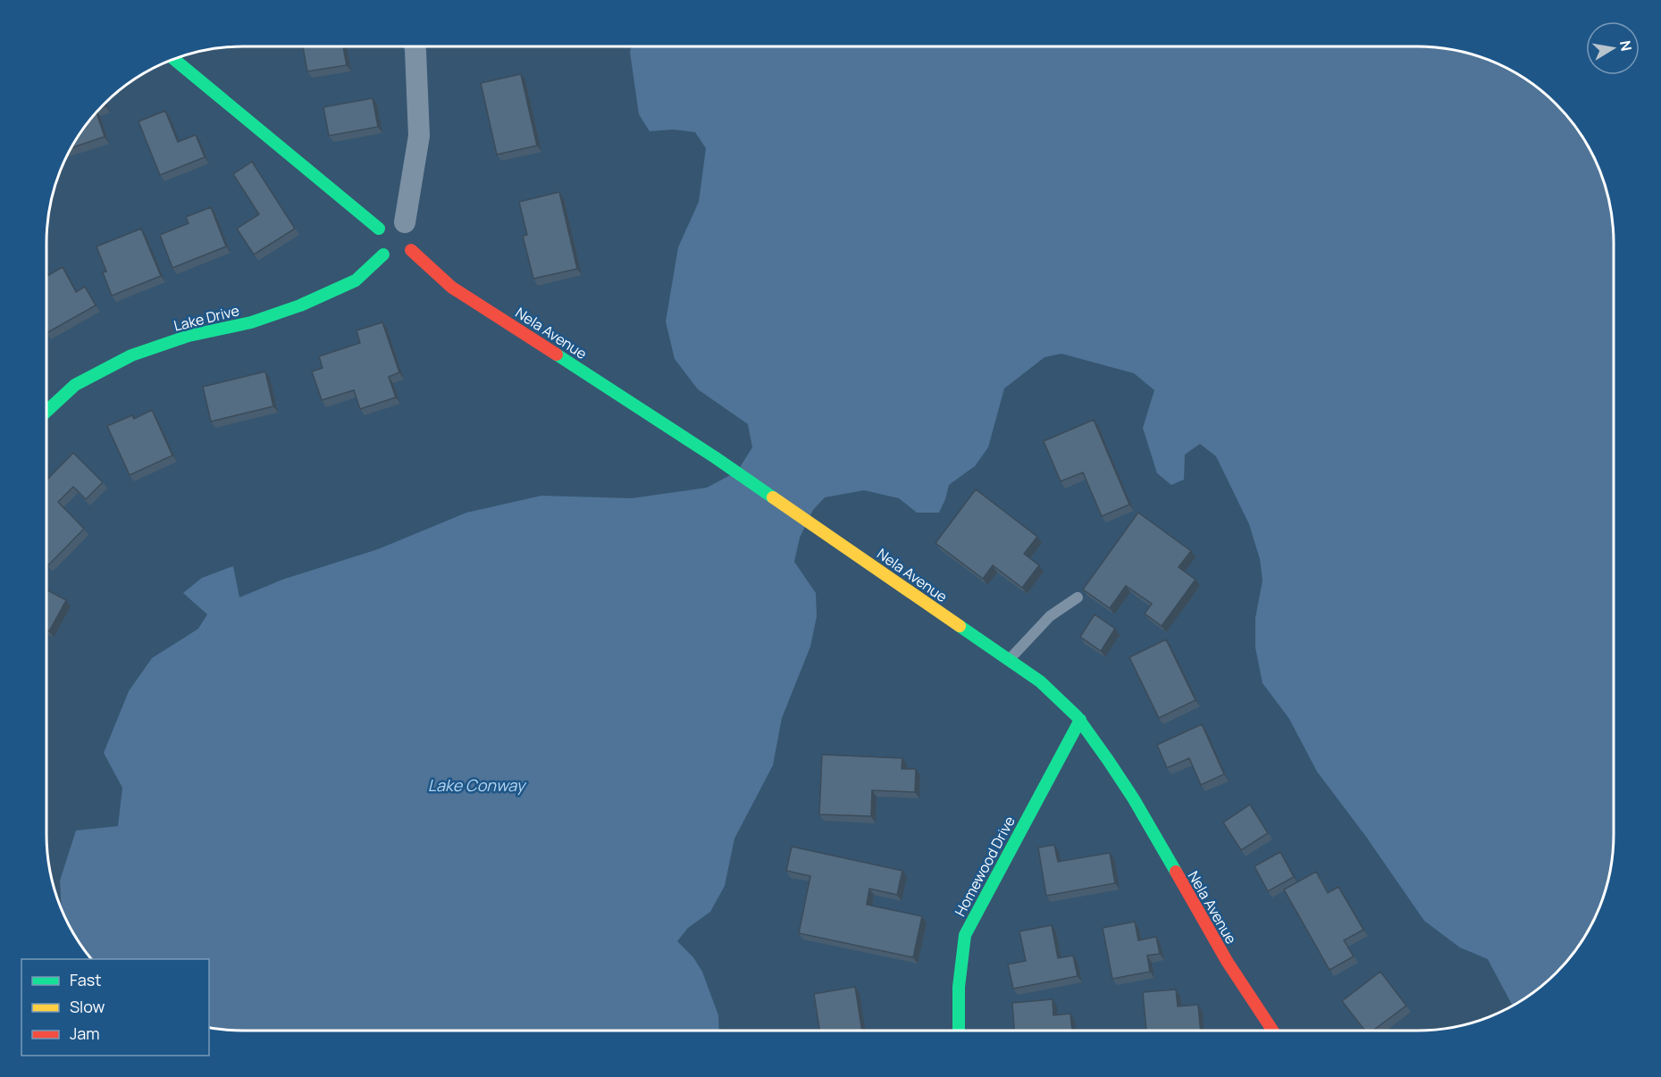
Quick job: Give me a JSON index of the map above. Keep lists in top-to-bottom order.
{
  "streets": {
    "street": ["Lake Drive", "Nela Avenue", "Homewood Drive"]
  },
  "crossings": [
    ["Lake Drive", "Nela Avenue"],
    ["Nela Avenue", "Homewood Drive"]
  ],
  "water": ["Lake Conway"],
  "legend": ["Fast", "Slow", "Jam"],
  "north": "right"
}
